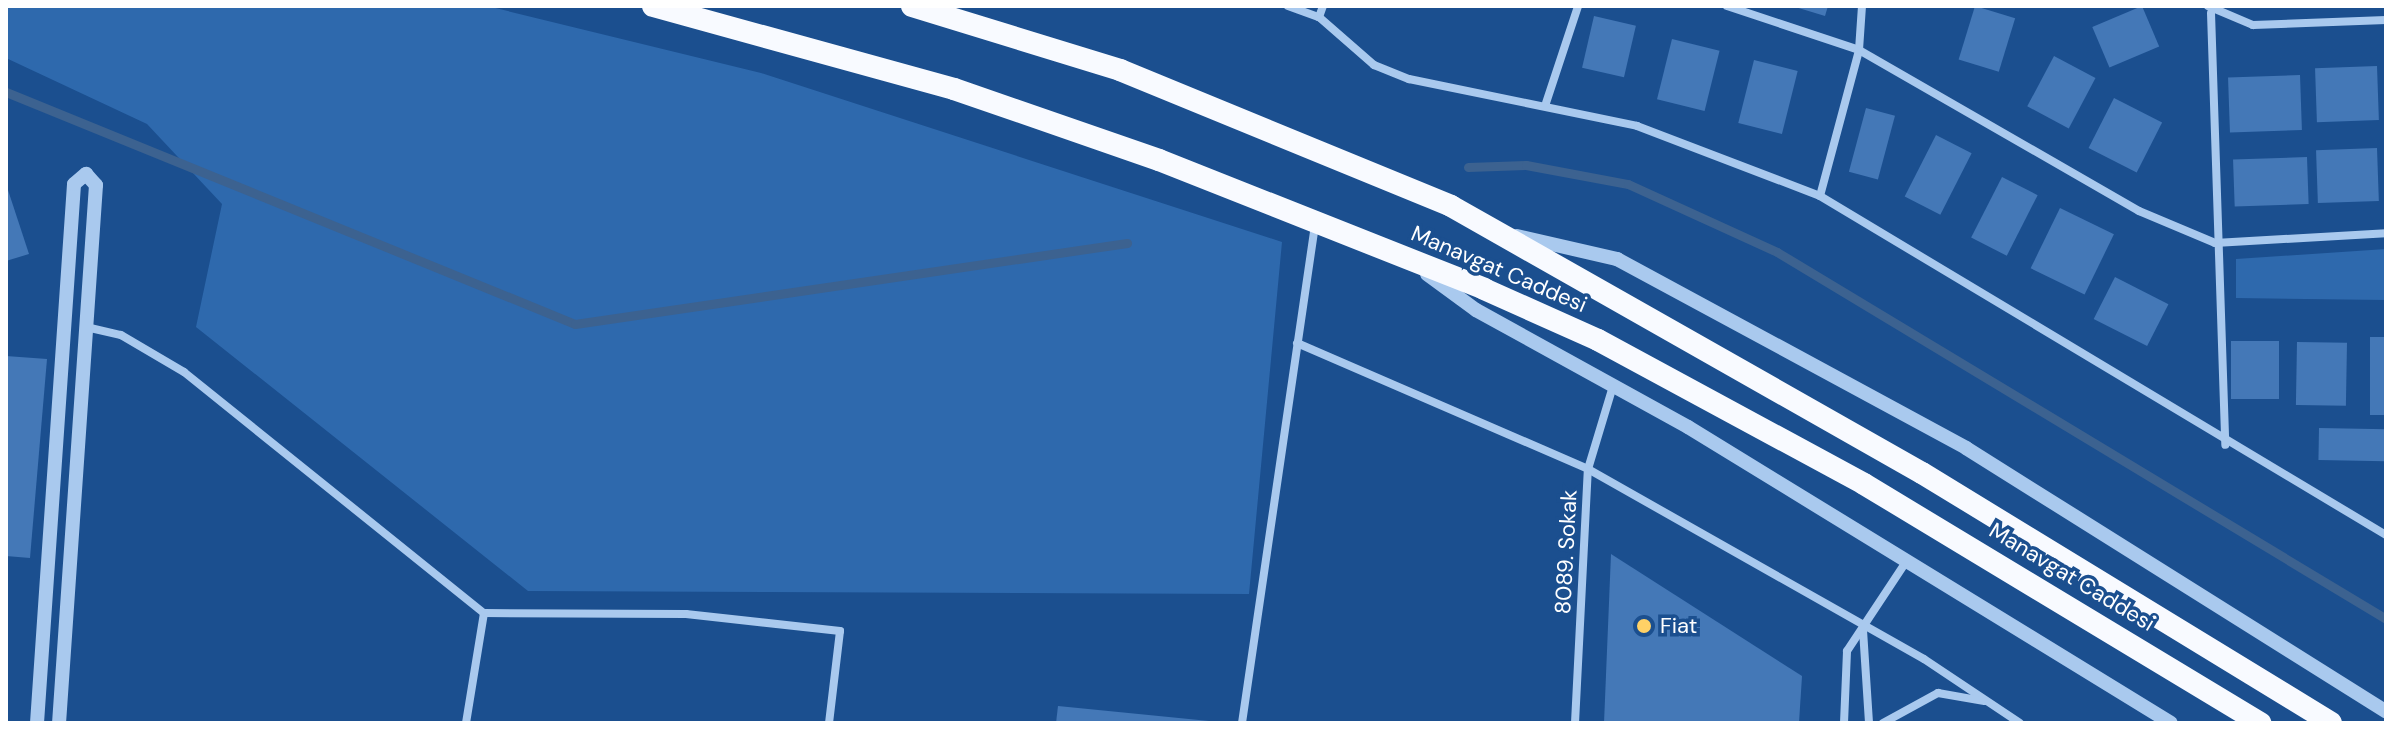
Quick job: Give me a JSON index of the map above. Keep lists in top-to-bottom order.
{
  "streets": {
    "highway": ["Manavgat Caddesi"],
    "street": ["8089. Sokak"]
  },
  "places": ["Fiat"]
}
